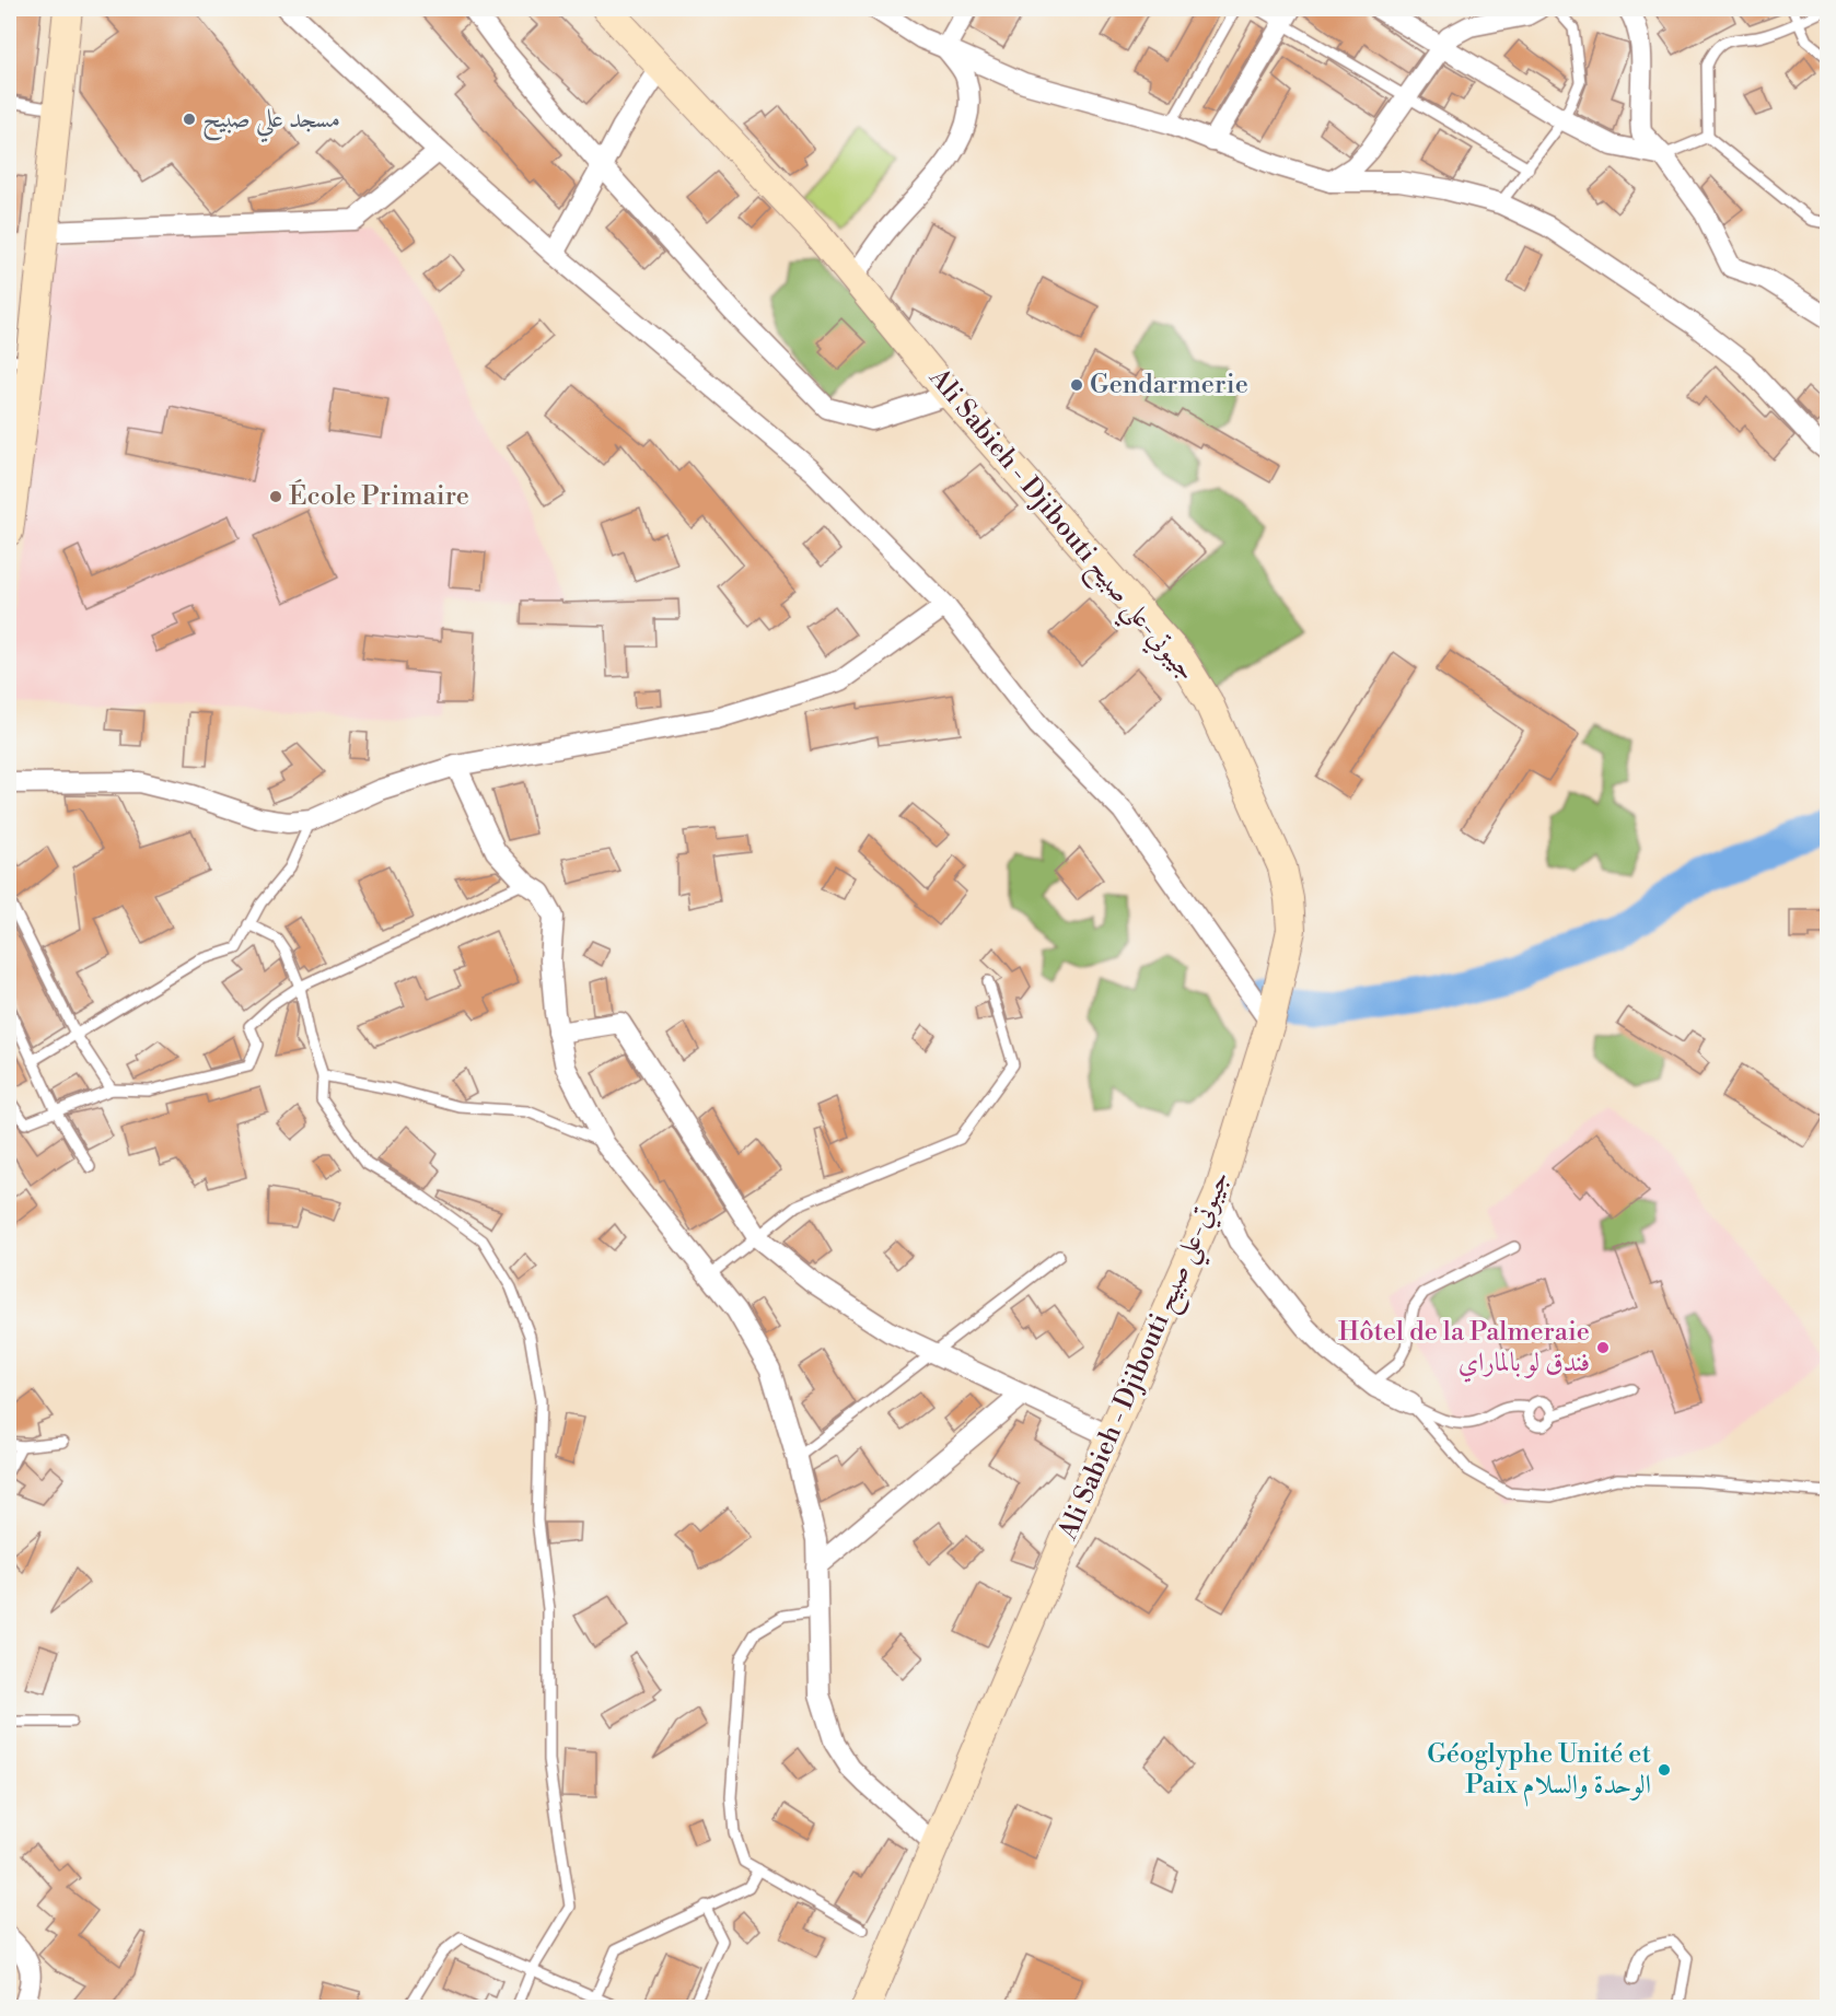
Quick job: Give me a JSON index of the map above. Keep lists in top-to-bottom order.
{
  "streets": {
    "main road": ["Ali Sabieh - Djibouti جيبوتي-علي صبيح"]
  },
  "places": [
    "مسجد علي صبيح",
    "Gendarmerie",
    "École Primaire",
    "Hôtel de la Palmeraie فندق لو بالماراي",
    "Géoglyphe Unité et Paix الوحدة والسلام"
  ]
}
